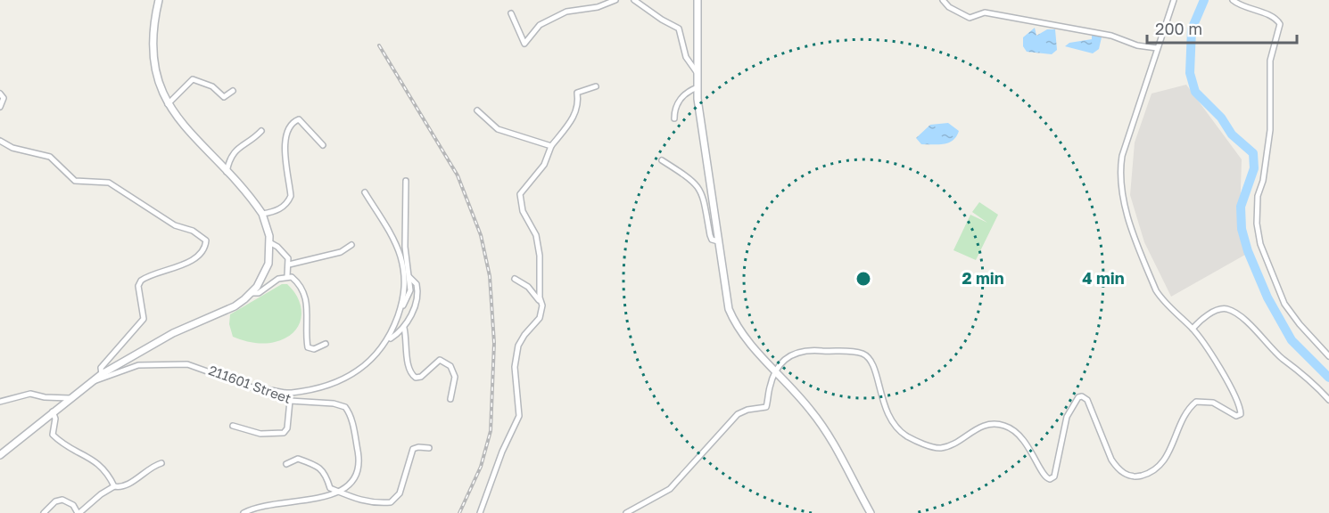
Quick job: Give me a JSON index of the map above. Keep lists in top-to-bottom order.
{
  "streets": {
    "street": ["211601 Street"]
  },
  "scale_bar": "200 m",
  "rings": ["2 min", "4 min"]
}
